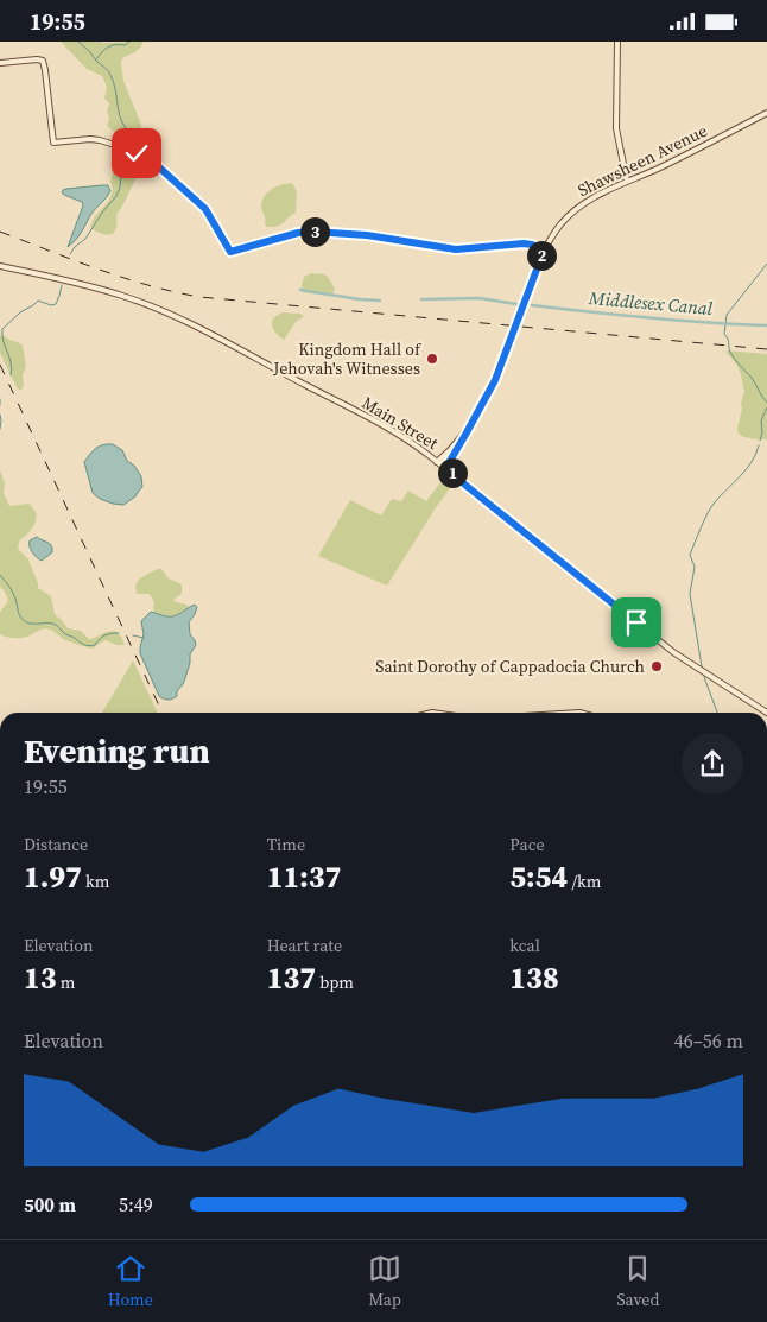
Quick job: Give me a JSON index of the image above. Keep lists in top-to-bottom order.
{
  "streets": {
    "main road": ["Shawsheen Avenue", "Main Street"]
  },
  "water": ["Middlesex Canal"],
  "places": ["Kingdom Hall of Jehovah's Witnesses", "Saint Dorothy of Cappadocia Church"],
  "page": {
    "status": "19:55",
    "pins": ["3", "2", "1"],
    "heading": ["Evening run", "19:55"],
    "stats": [
      ["Distance", "1.97 km"],
      ["Time", "11:37"],
      ["Pace", "5:54 /km"],
      ["Elevation", "13 m"],
      ["Heart rate", "137 bpm"],
      ["kcal", "138"]
    ],
    "chart": ["Elevation", "46–56 m"],
    "list": [
      {
        "name": "500 m",
        "note": "5:49"
      }
    ],
    "tabs": ["Home", "Map", "Saved"]
  }
}
